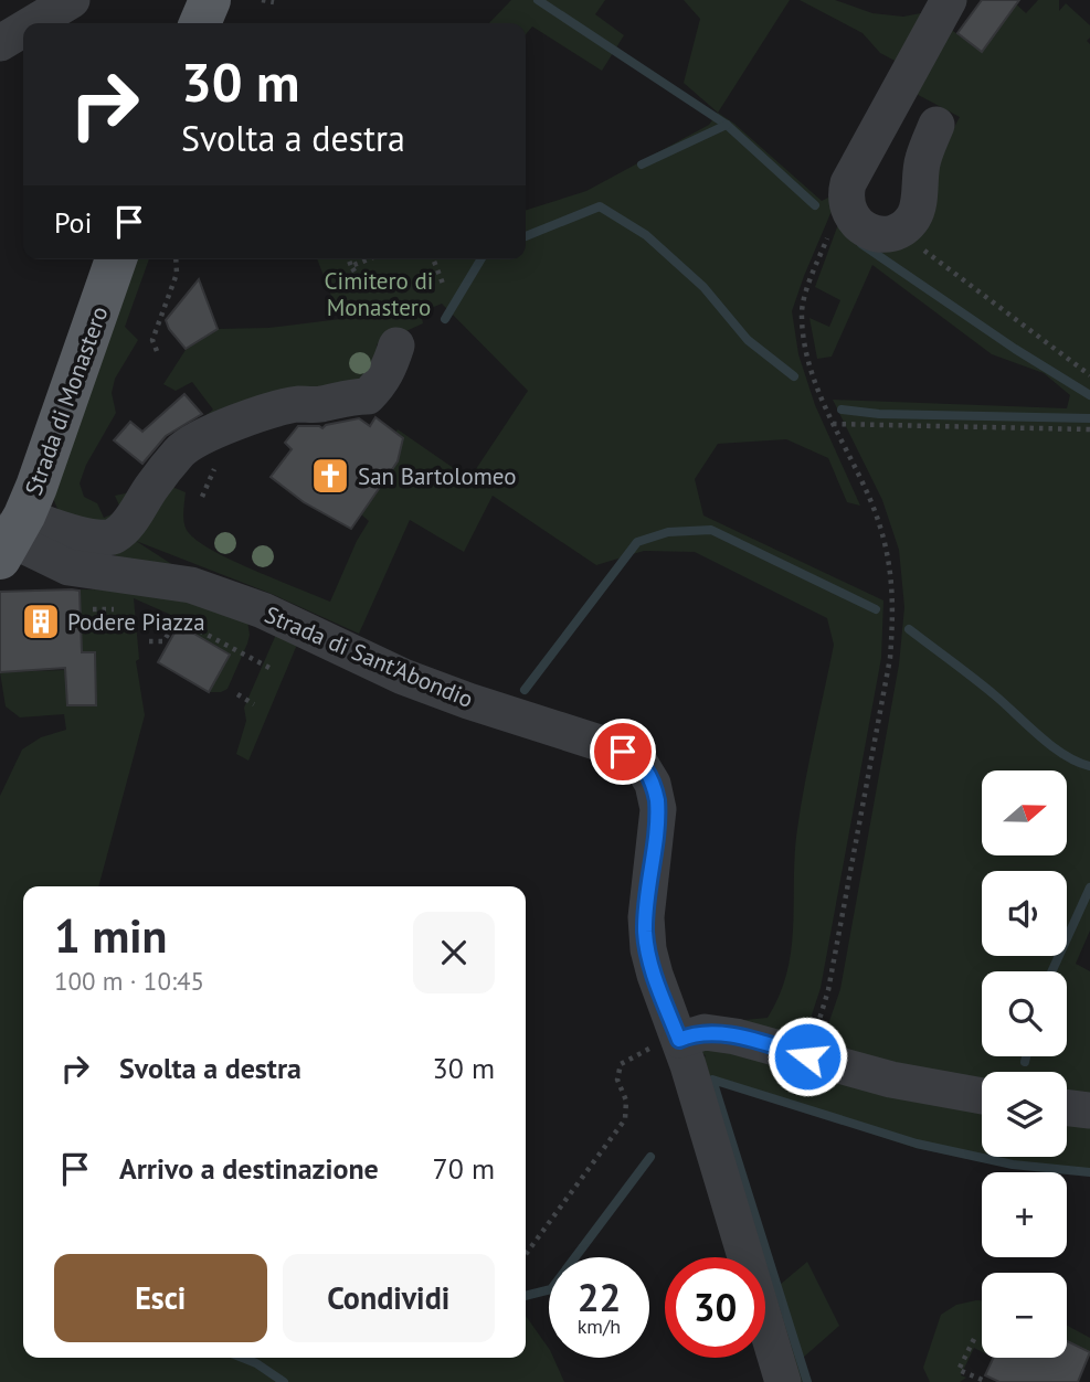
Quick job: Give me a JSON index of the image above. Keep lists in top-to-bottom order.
{
  "streets": {
    "main road": ["Strada di Monastero"],
    "street": ["Strada di Sant'Abondio"]
  },
  "crossings": [
    ["Strada di Monastero", "Strada di Sant'Abondio"]
  ],
  "parks": ["Cimitero di Monastero"],
  "places": {
    "church": ["San Bartolomeo"],
    "building": ["Podere Piazza"]
  },
  "north": "right",
  "page": {
    "turn": ["30 m", "Svolta a destra"],
    "then": "Poi",
    "map_buttons": ["+", "−"],
    "heading": ["1 min", "100 m · 10:45"],
    "list": [
      {
        "name": "Svolta a destra",
        "value": "30 m"
      },
      {
        "name": "Arrivo a destinazione",
        "value": "70 m"
      }
    ],
    "buttons": ["Esci", "Condividi"],
    "speed": "22 km/h",
    "limit": "30"
  }
}
